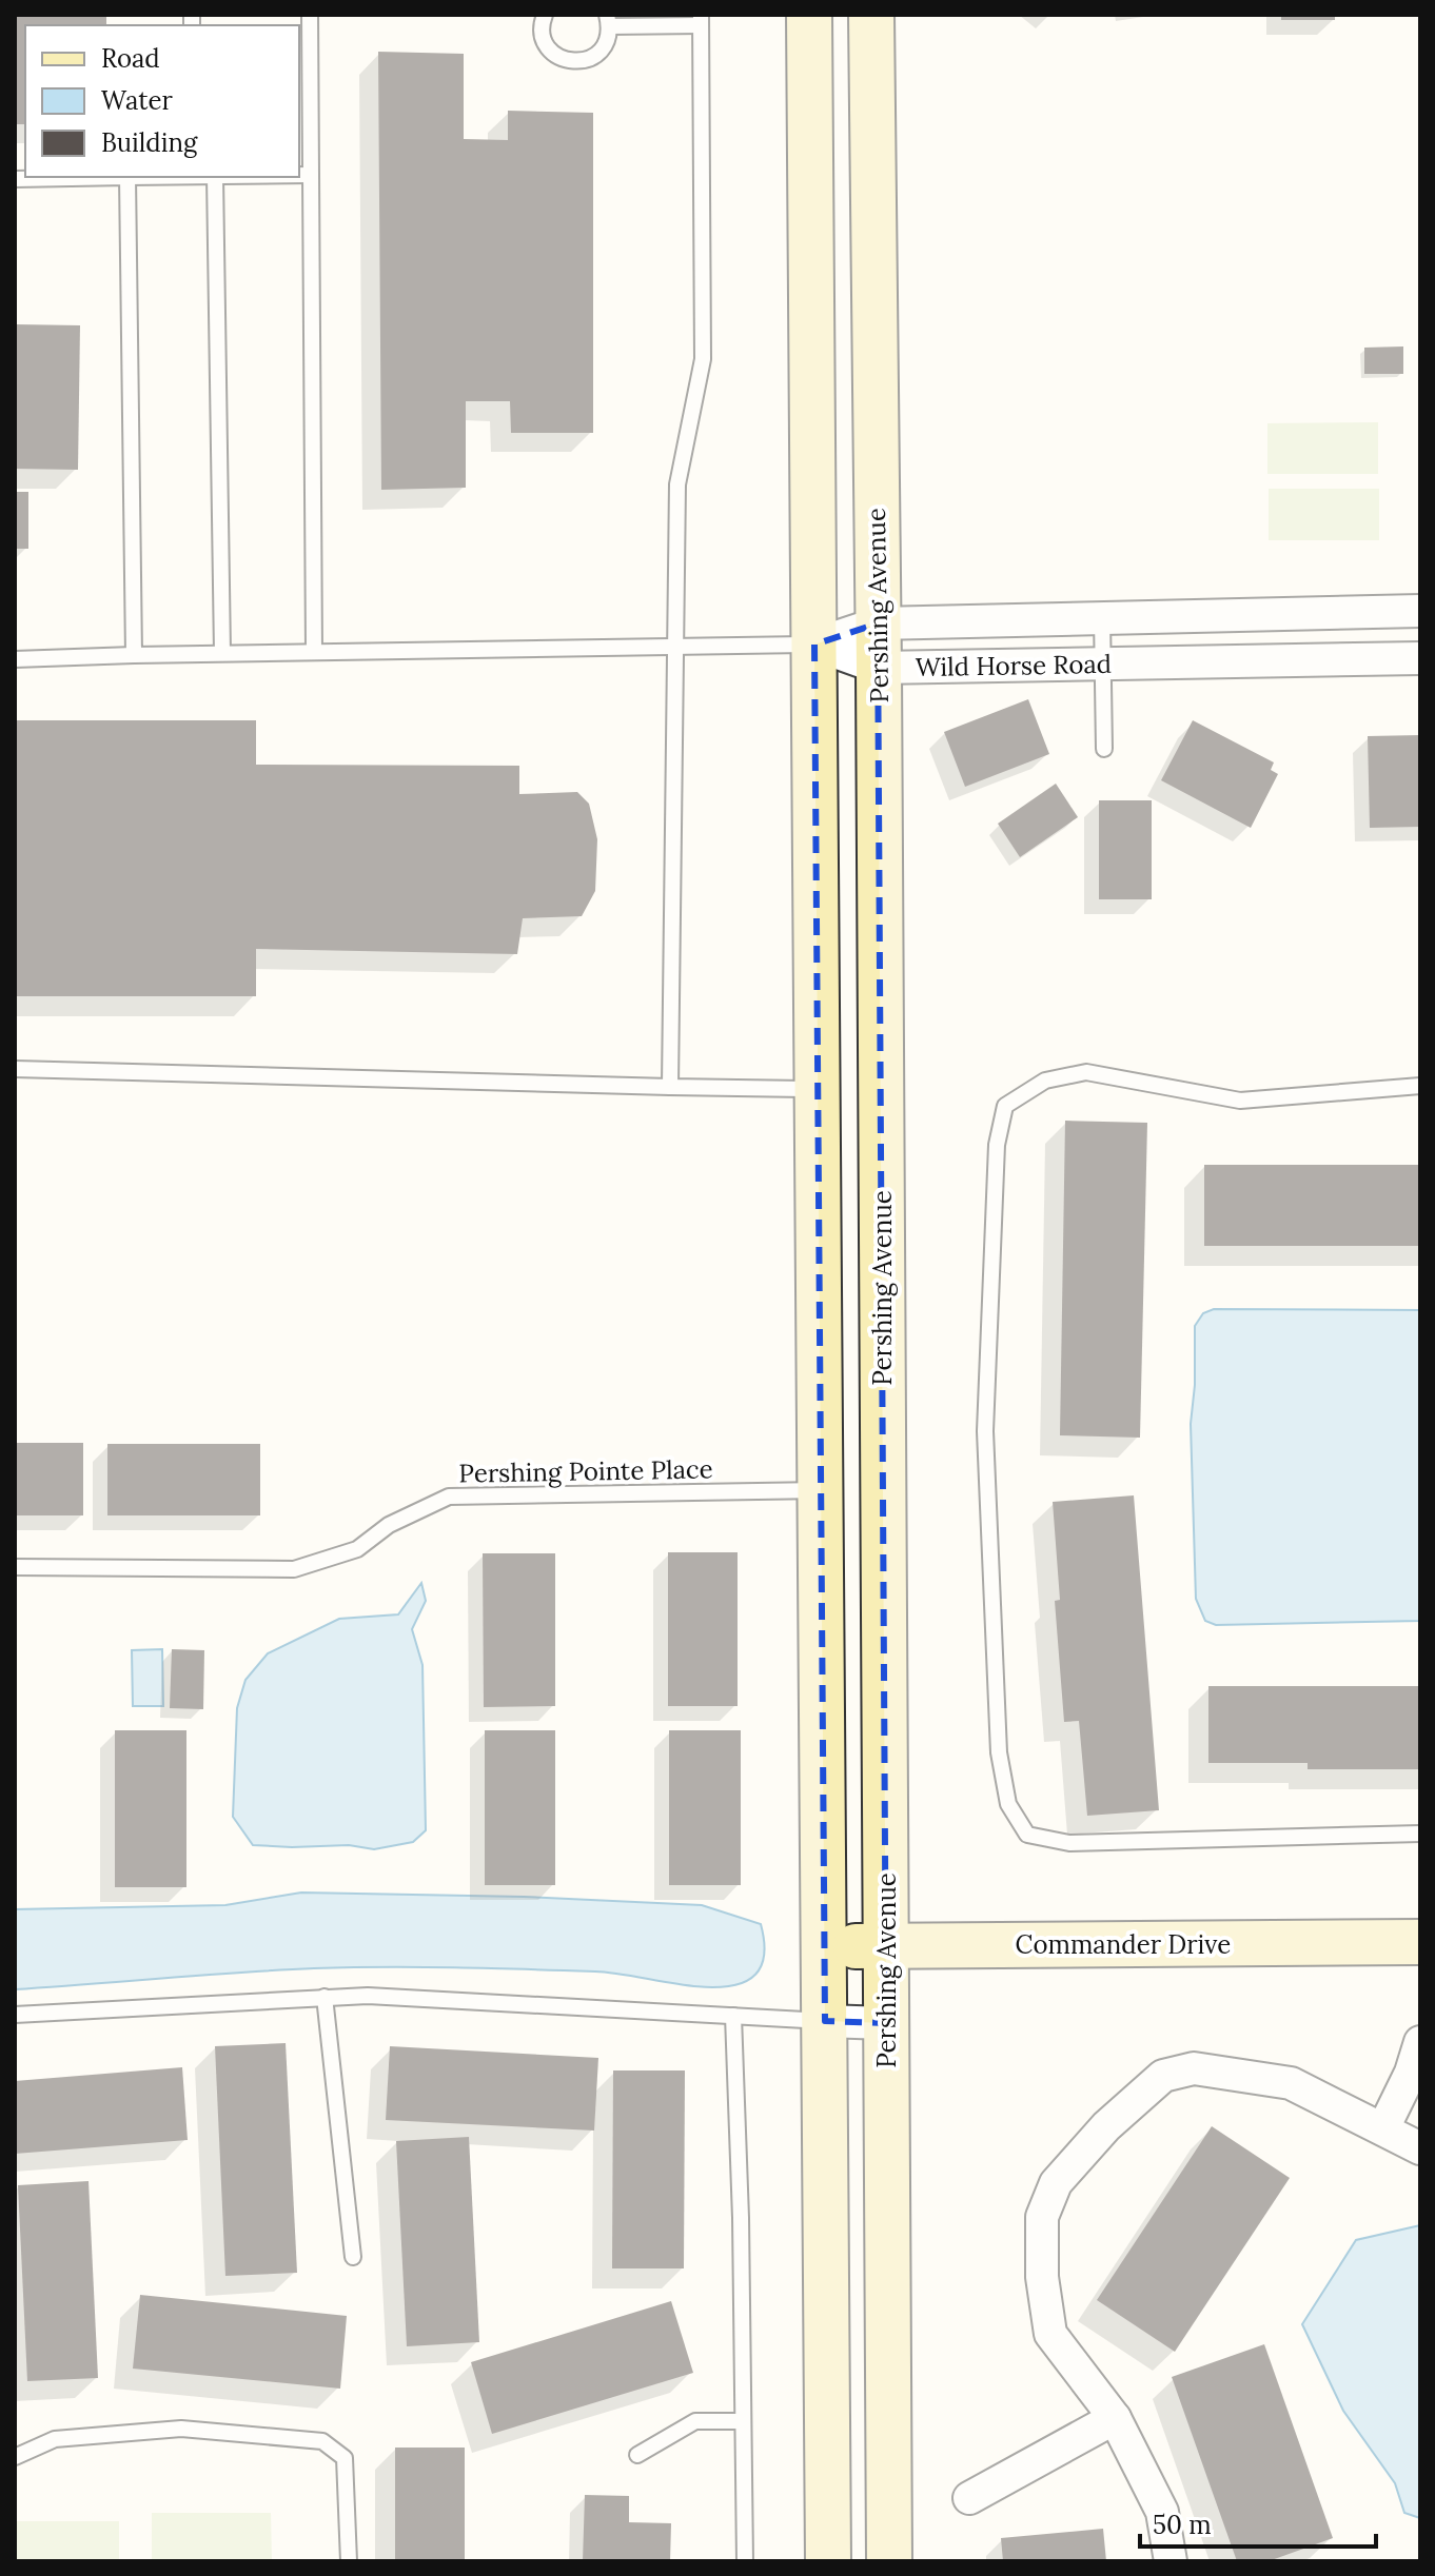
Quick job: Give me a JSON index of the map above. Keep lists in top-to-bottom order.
{
  "streets": {
    "street": ["Pershing Avenue", "Wild Horse Road", "Commander Drive"],
    "lane": ["Pershing Pointe Place"]
  },
  "crossings": [
    ["Pershing Avenue", "Wild Horse Road"],
    ["Pershing Avenue", "Commander Drive"]
  ],
  "legend": ["Road", "Water", "Building"],
  "scale_bar": "50 m"
}
